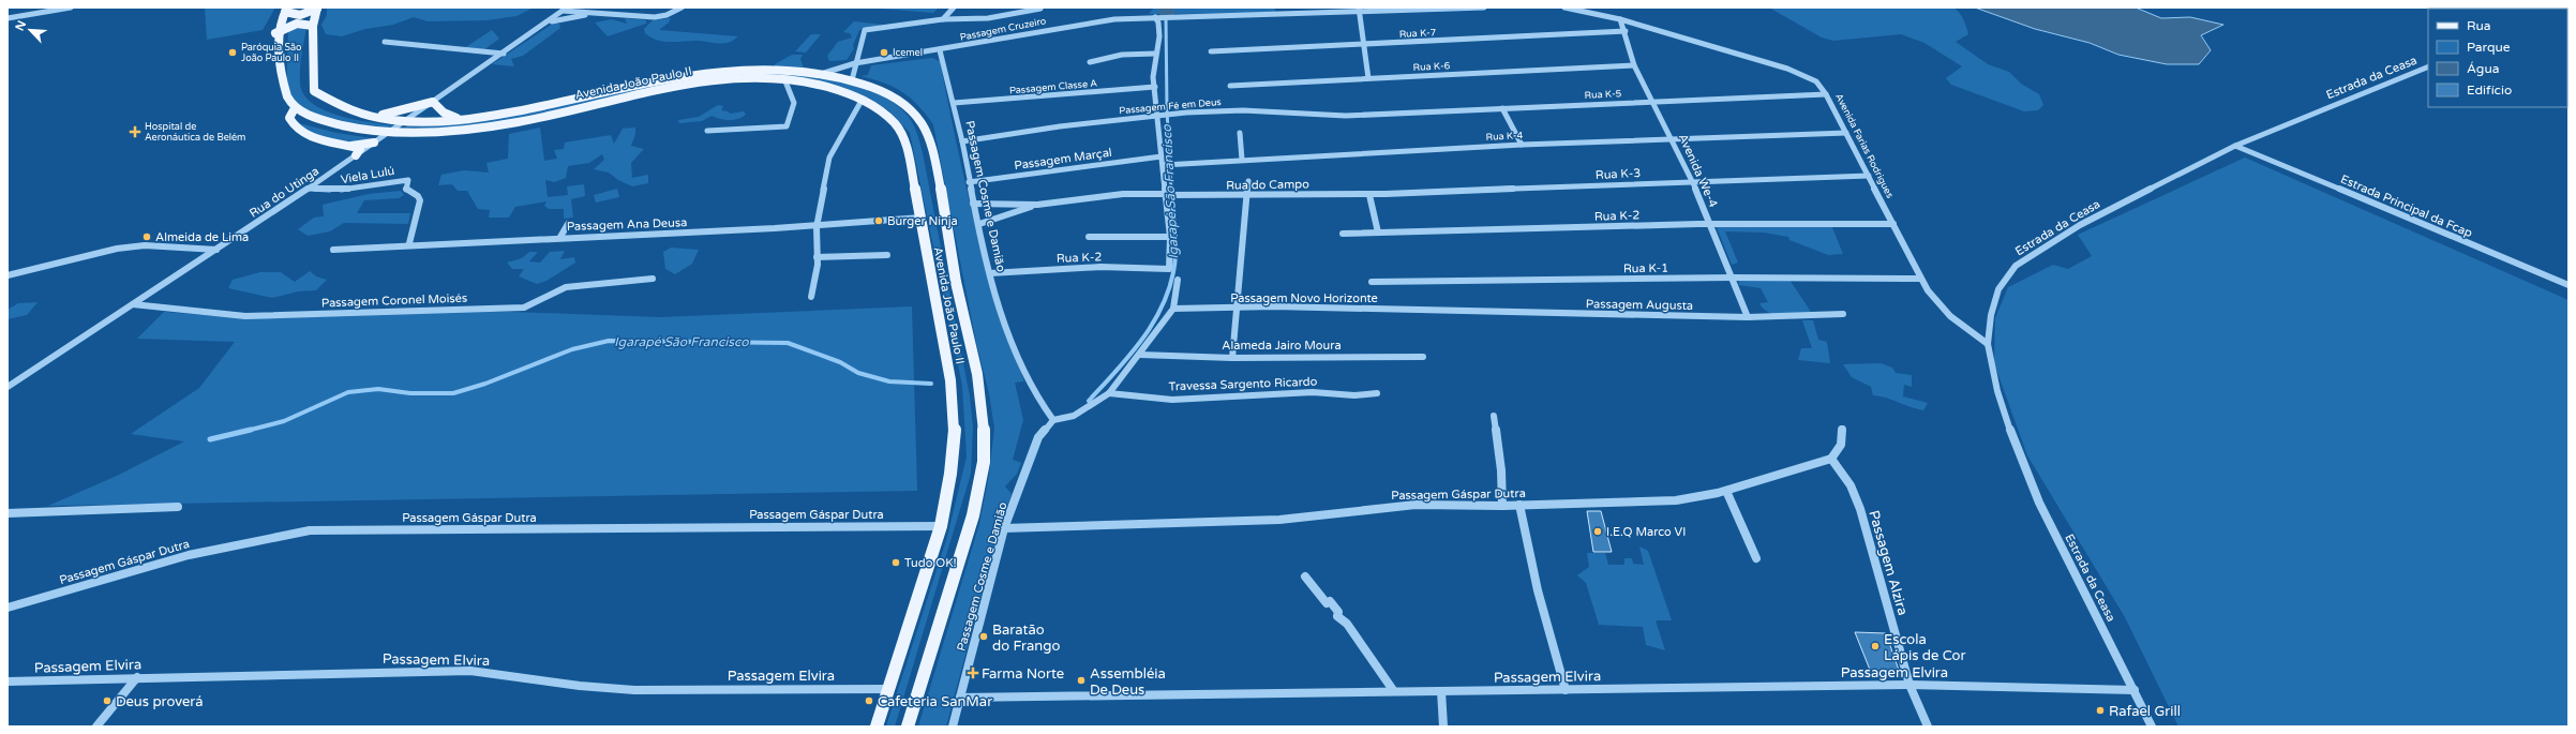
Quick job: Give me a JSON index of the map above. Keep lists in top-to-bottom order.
{
  "streets": {
    "main road": ["Avenida João Paulo II"],
    "street": [
      "Passagem Cruzeiro",
      "Rua K-7",
      "Rua K-6",
      "Estrada da Ceasa",
      "Passagem Classe A",
      "Rua K-5",
      "Passagem Fé em Deus",
      "Rua K-4",
      "Avenida Farias Rodrigues",
      "Passagem Marçal",
      "Avenida We-4",
      "Rua K-3",
      "Viela Lulú",
      "Rua do Campo",
      "Rua do Utinga",
      "Passagem Cosme e Damião",
      "Estrada Principal da Fcap",
      "Rua K-2",
      "Passagem Ana Deusa",
      "Rua K-1",
      "Passagem Novo Horizonte",
      "Passagem Coronel Moisés",
      "Passagem Augusta",
      "Alameda Jairo Moura",
      "Travessa Sargento Ricardo",
      "Passagem Gáspar Dutra",
      "Passagem Alzira",
      "Passagem Elvira"
    ]
  },
  "crossings": [
    ["Passagem Cruzeiro", "Avenida João Paulo II"],
    ["Passagem Cruzeiro", "Passagem Cosme e Damião"],
    ["Rua K-7", "Avenida We-4"],
    ["Rua K-6", "Avenida We-4"],
    ["Estrada da Ceasa", "Avenida Farias Rodrigues"],
    ["Estrada da Ceasa", "Estrada Principal da Fcap"],
    ["Estrada da Ceasa", "Passagem Elvira"],
    ["Avenida João Paulo II", "Rua do Utinga"],
    ["Avenida João Paulo II", "Passagem Ana Deusa"],
    ["Avenida João Paulo II", "Passagem Gáspar Dutra"],
    ["Avenida João Paulo II", "Passagem Elvira"],
    ["Passagem Classe A", "Passagem Cosme e Damião"],
    ["Rua K-5", "Passagem Fé em Deus"],
    ["Rua K-5", "Avenida Farias Rodrigues"],
    ["Rua K-5", "Avenida We-4"],
    ["Passagem Fé em Deus", "Passagem Cosme e Damião"],
    ["Rua K-4", "Avenida Farias Rodrigues"],
    ["Rua K-4", "Avenida We-4"],
    ["Avenida Farias Rodrigues", "Avenida We-4"],
    ["Avenida Farias Rodrigues", "Rua K-3"],
    ["Avenida Farias Rodrigues", "Rua K-2"],
    ["Avenida Farias Rodrigues", "Rua K-1"],
    ["Passagem Marçal", "Passagem Cosme e Damião"],
    ["Avenida We-4", "Rua K-3"],
    ["Avenida We-4", "Rua K-2"],
    ["Avenida We-4", "Rua K-1"],
    ["Avenida We-4", "Passagem Augusta"],
    ["Rua K-3", "Rua do Campo"],
    ["Viela Lulú", "Rua do Utinga"],
    ["Viela Lulú", "Passagem Ana Deusa"],
    ["Rua do Campo", "Passagem Cosme e Damião"],
    ["Rua do Utinga", "Passagem Coronel Moisés"],
    ["Passagem Cosme e Damião", "Rua K-2"],
    ["Passagem Cosme e Damião", "Passagem Gáspar Dutra"],
    ["Passagem Cosme e Damião", "Passagem Elvira"],
    ["Passagem Novo Horizonte", "Passagem Augusta"],
    ["Passagem Gáspar Dutra", "Passagem Alzira"],
    ["Passagem Alzira", "Passagem Elvira"]
  ],
  "water": ["Igarapé São Francisco"],
  "places": {
    "other": [
      "Paróquia São João Paulo II",
      "Icemel",
      "Burger Ninja",
      "Almeida de Lima",
      "I.E.Q Marco VI",
      "Tudo OK!",
      "Baratão do Frango",
      "Escola Lápis de Cor",
      "Assembléia De Deus",
      "Deus proverá",
      "Cafeteria SanMar",
      "Rafael Grill"
    ],
    "health": ["Hospital de Aeronáutica de Belém", "Farma Norte"]
  },
  "legend": [
    "Rua",
    "Parque",
    "Água",
    "Edifício"
  ],
  "north": "top left"
}
